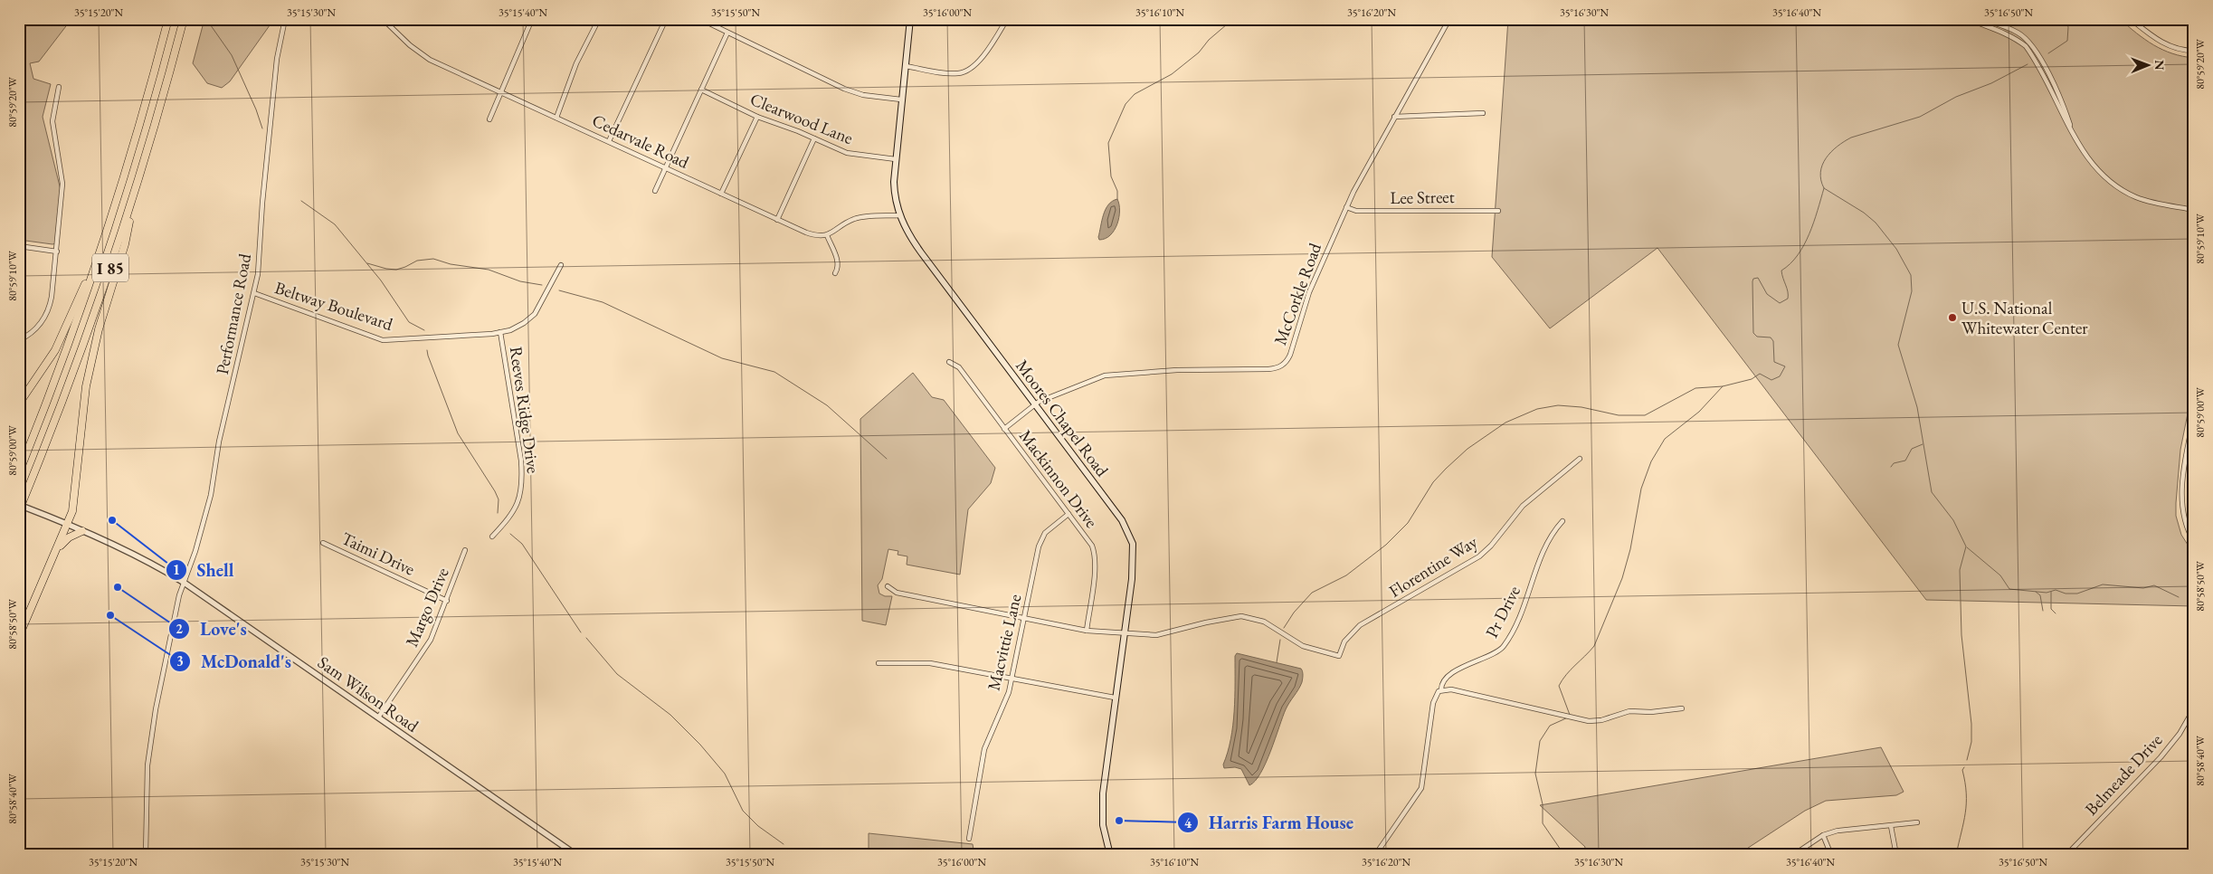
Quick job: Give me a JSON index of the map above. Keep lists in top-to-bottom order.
{
  "streets": {
    "highway": ["I 85"],
    "main road": ["Moores Chapel Road"],
    "street": [
      "Clearwood Lane",
      "Cedarvale Road",
      "Lee Street",
      "McCorkle Road",
      "Beltway Boulevard",
      "Performance Road",
      "Reeves Ridge Drive",
      "Mackinnon Drive",
      "Taimi Drive",
      "Florentine Way",
      "Margo Drive",
      "Pr Drive",
      "Macvittie Lane",
      "Sam Wilson Road",
      "Belmeade Drive"
    ]
  },
  "crossings": [
    ["Clearwood Lane", "Moores Chapel Road"],
    ["Lee Street", "McCorkle Road"],
    ["I 85", "Sam Wilson Road"],
    ["McCorkle Road", "Moores Chapel Road"],
    ["McCorkle Road", "Mackinnon Drive"],
    ["Beltway Boulevard", "Performance Road"],
    ["Beltway Boulevard", "Reeves Ridge Drive"],
    ["Performance Road", "Sam Wilson Road"],
    ["Moores Chapel Road", "Florentine Way"],
    ["Mackinnon Drive", "Macvittie Lane"],
    ["Taimi Drive", "Margo Drive"],
    ["Margo Drive", "Sam Wilson Road"]
  ],
  "places": [
    "U.S. National Whitewater Center",
    "Shell",
    "Love's",
    "McDonald's",
    "Harris Farm House"
  ],
  "north": "right",
  "coordinates": [
    "35°15'20\"N",
    "35°15'30\"N",
    "35°15'40\"N",
    "35°15'50\"N",
    "35°16'00\"N",
    "35°16'10\"N",
    "35°16'20\"N",
    "35°16'30\"N",
    "35°16'40\"N",
    "35°16'50\"N",
    "80°59'20\"W",
    "80°59'10\"W",
    "80°59'00\"W",
    "80°58'50\"W",
    "80°58'40\"W"
  ]
}
